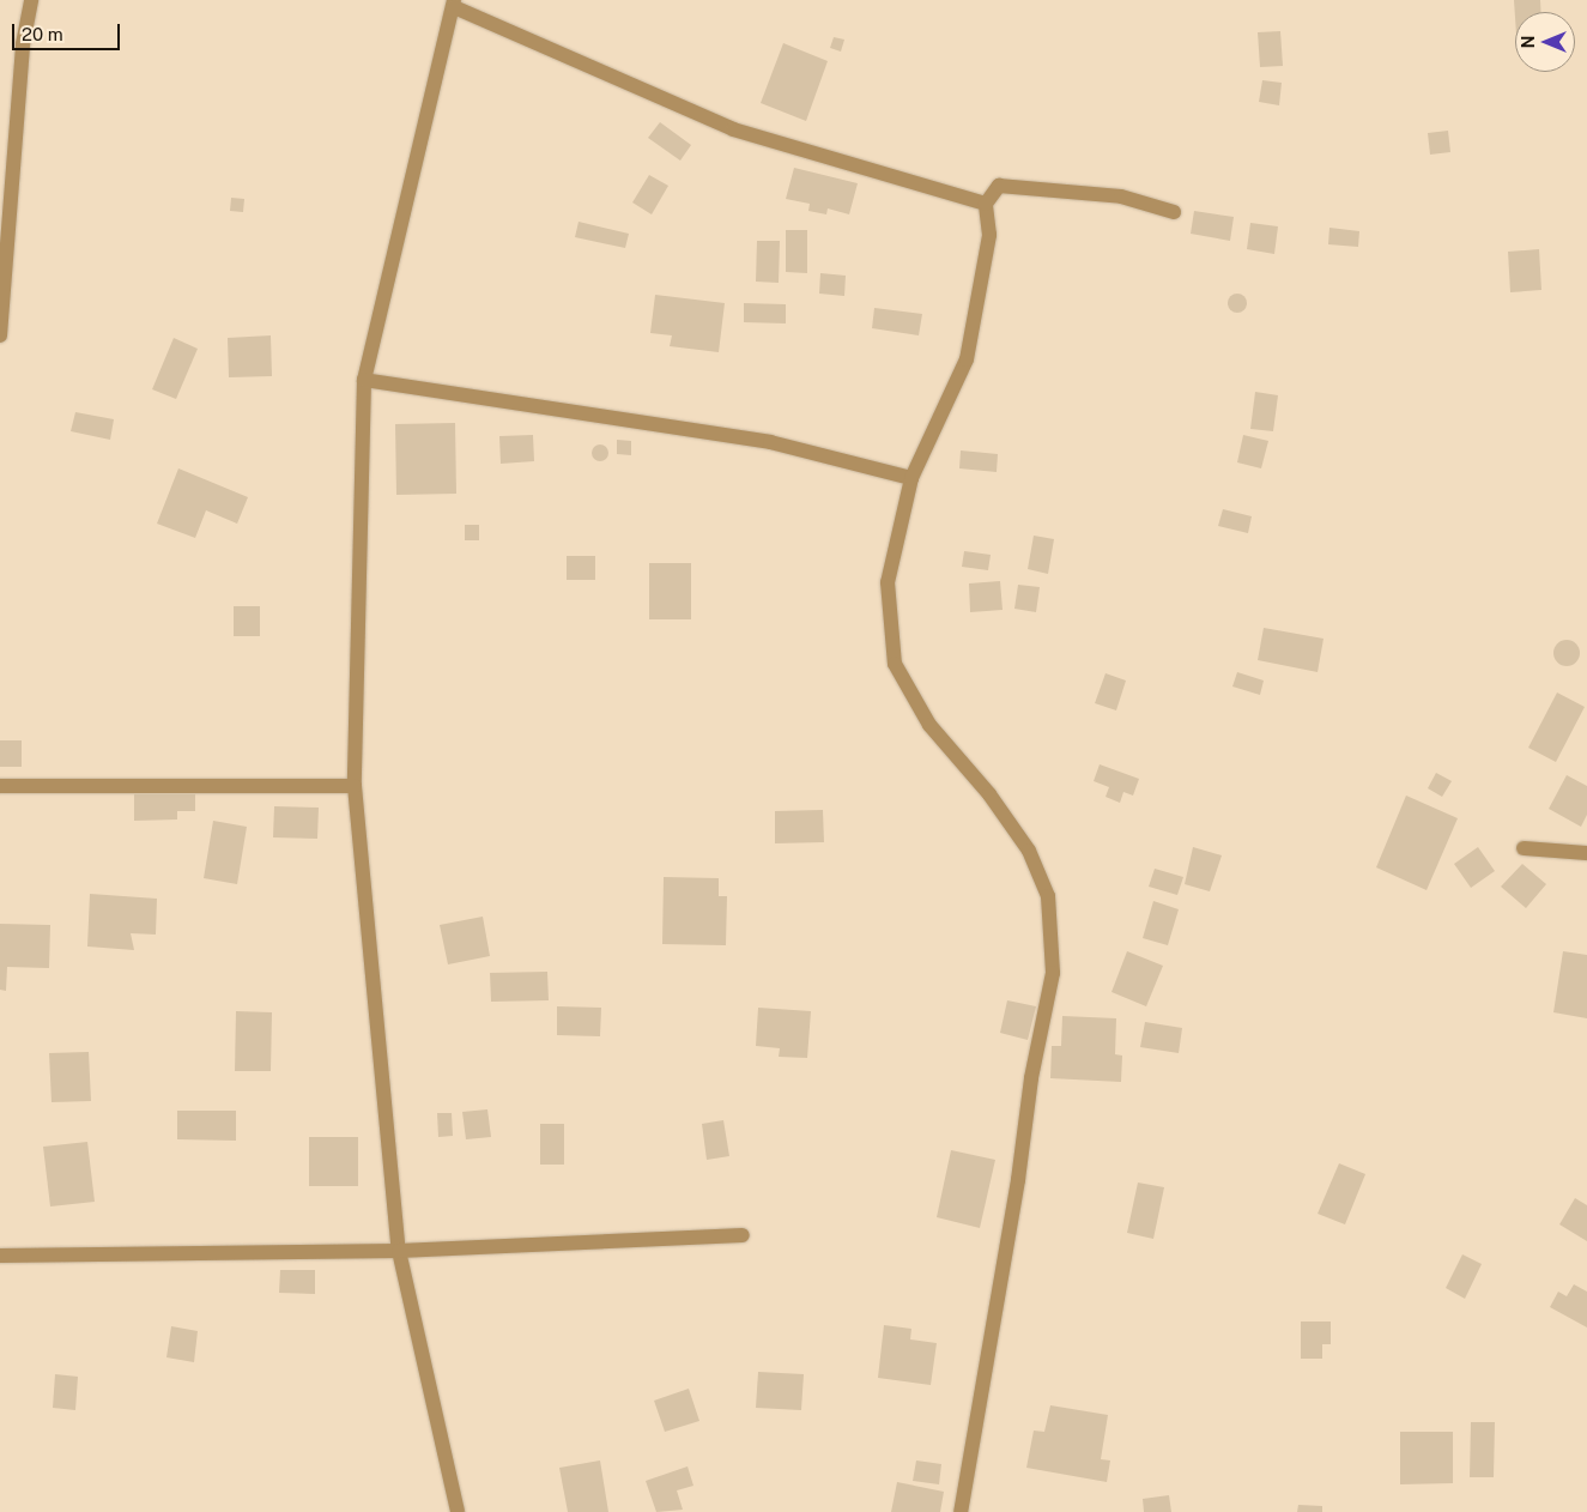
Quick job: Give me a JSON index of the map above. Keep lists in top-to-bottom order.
{
  "scale_bar": "20 m",
  "north": "left"
}
